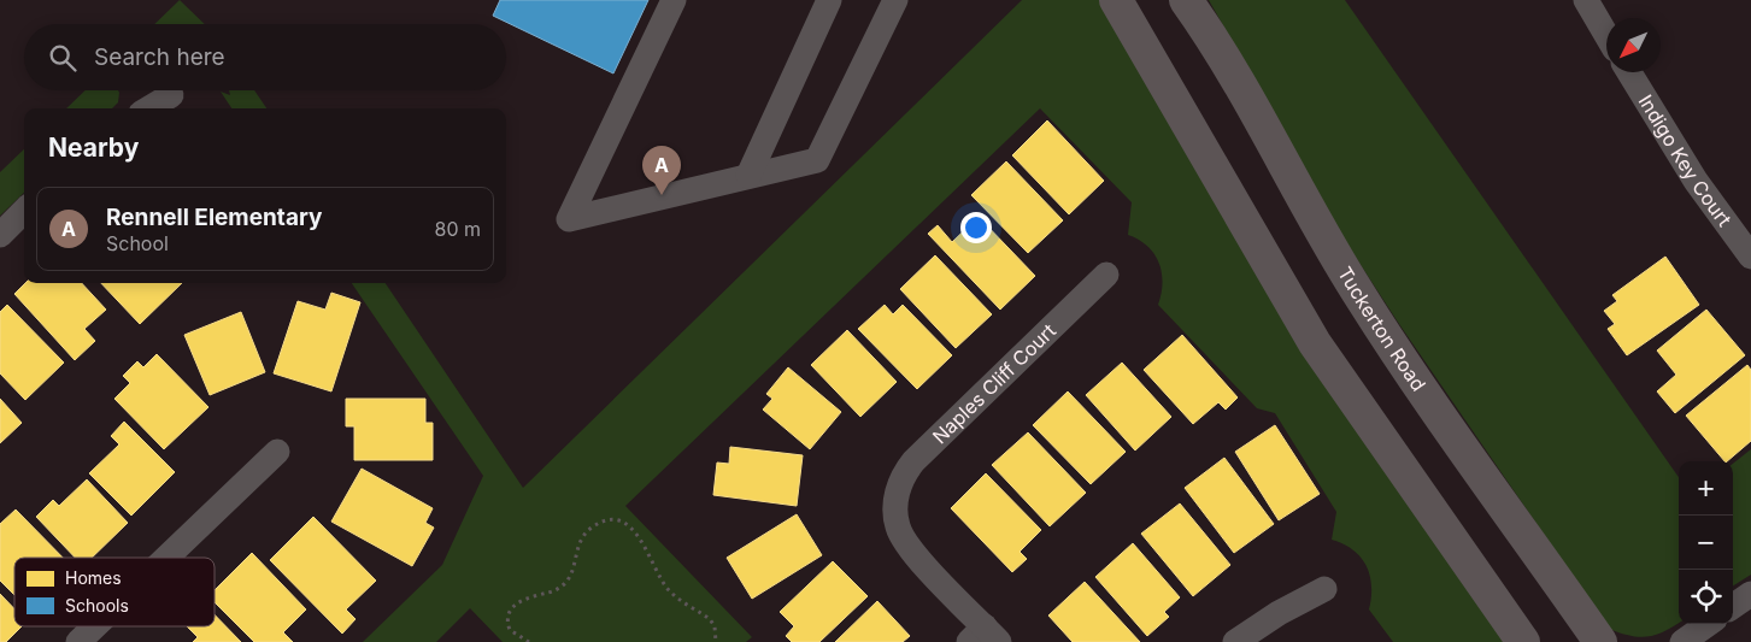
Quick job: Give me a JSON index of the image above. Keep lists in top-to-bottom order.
{
  "streets": {
    "main road": ["Tuckerton Road"],
    "street": ["Indigo Key Court", "Naples Cliff Court"]
  },
  "legend": ["Homes", "Schools"],
  "north": "bottom left",
  "page": {
    "search": "Search here",
    "heading": "Nearby",
    "pins": "A",
    "list": [
      {
        "mark": "A",
        "name": "Rennell Elementary",
        "note": "School",
        "value": "80 m"
      }
    ],
    "map_buttons": ["+", "−"]
  }
}
